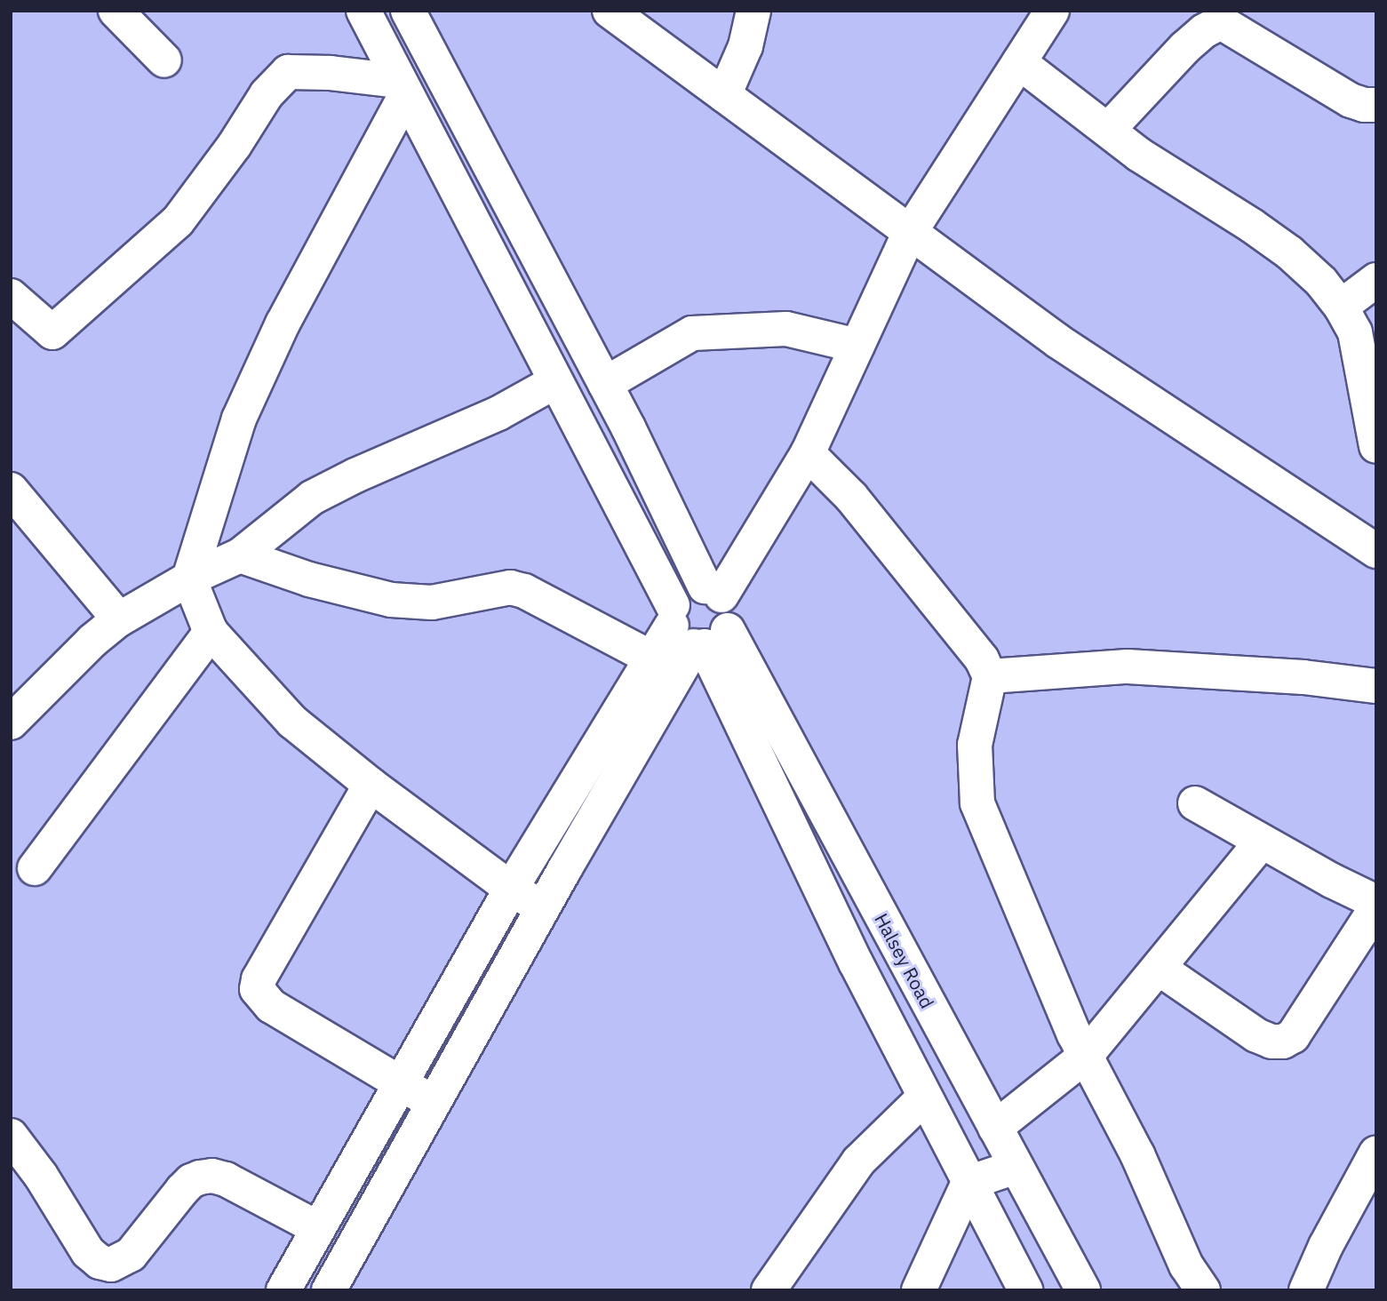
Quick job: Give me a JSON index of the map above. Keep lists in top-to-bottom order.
{
  "streets": {
    "street": ["Halsey Road"]
  }
}
